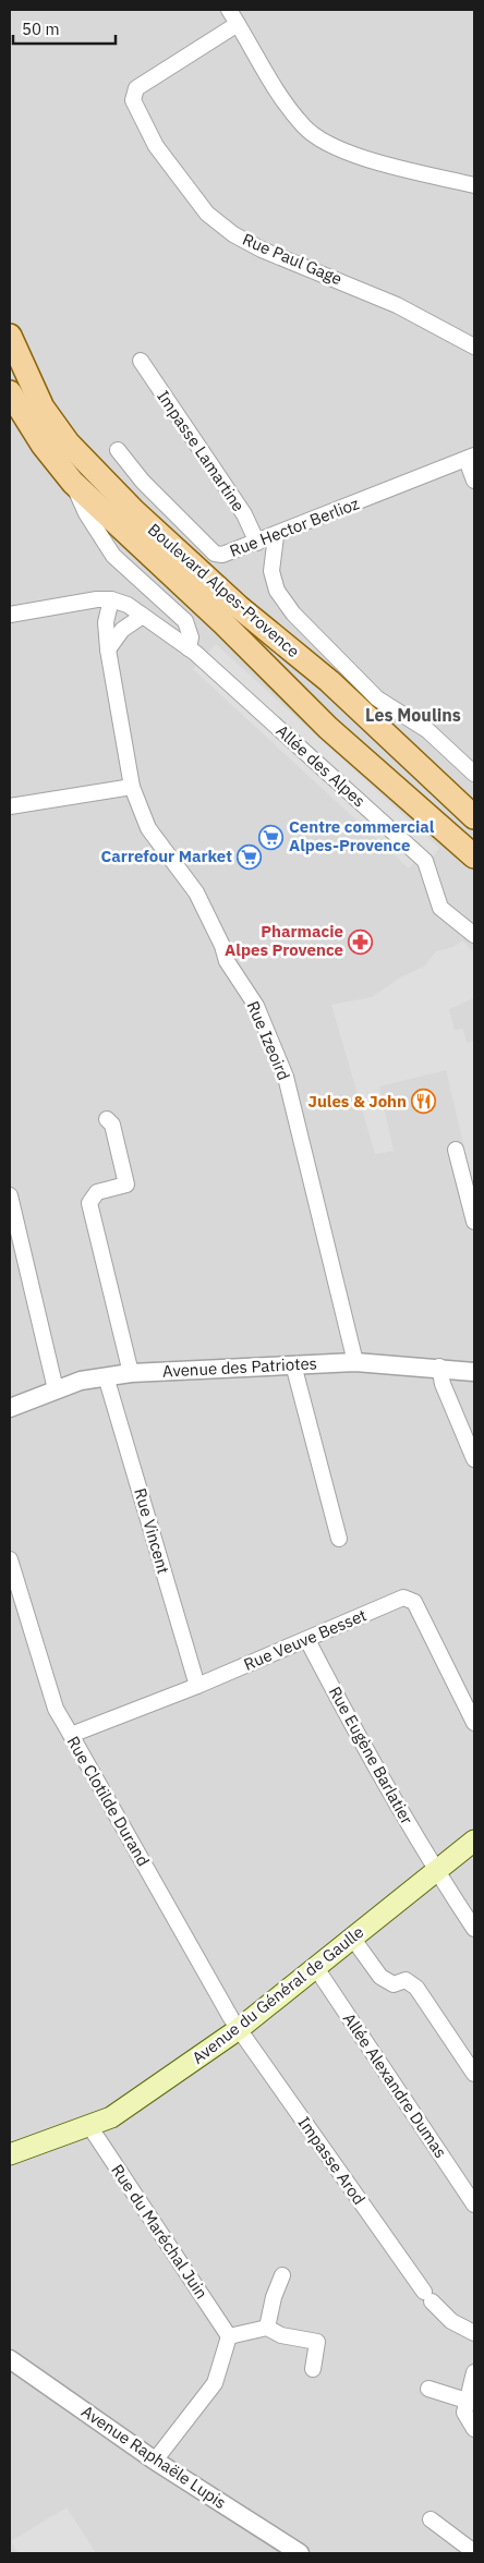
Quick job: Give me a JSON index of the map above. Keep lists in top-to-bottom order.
{
  "streets": {
    "main road": ["Boulevard Alpes-Provence", "Avenue du Général de Gaulle"],
    "street": [
      "Rue Paul Gage",
      "Impasse Lamartine",
      "Rue Hector Berlioz",
      "Allée des Alpes",
      "Rue Izeoird",
      "Avenue des Patriotes",
      "Rue Vincent",
      "Rue Veuve Besset",
      "Rue Eugène Barlatier",
      "Rue Clotilde Durand",
      "Allée Alexandre Dumas",
      "Impasse Arod",
      "Rue du Maréchal Juin",
      "Avenue Raphaële Lupis"
    ]
  },
  "crossings": [
    ["Impasse Lamartine", "Rue Hector Berlioz"],
    ["Allée des Alpes", "Rue Izeoird"],
    ["Rue Izeoird", "Avenue des Patriotes"],
    ["Avenue des Patriotes", "Rue Vincent"],
    ["Rue Vincent", "Rue Veuve Besset"],
    ["Rue Veuve Besset", "Rue Eugène Barlatier"],
    ["Rue Veuve Besset", "Rue Clotilde Durand"],
    ["Rue Eugène Barlatier", "Avenue du Général de Gaulle"],
    ["Rue Clotilde Durand", "Avenue du Général de Gaulle"],
    ["Rue Clotilde Durand", "Impasse Arod"],
    ["Avenue du Général de Gaulle", "Allée Alexandre Dumas"],
    ["Avenue du Général de Gaulle", "Impasse Arod"],
    ["Avenue du Général de Gaulle", "Rue du Maréchal Juin"]
  ],
  "districts": ["Les Moulins"],
  "places": {
    "supermarket": ["Centre commercial Alpes-Provence", "Carrefour Market"],
    "pharmacy": ["Pharmacie Alpes Provence"],
    "restaurant": ["Jules & John"]
  },
  "scale_bar": "50 m"
}
